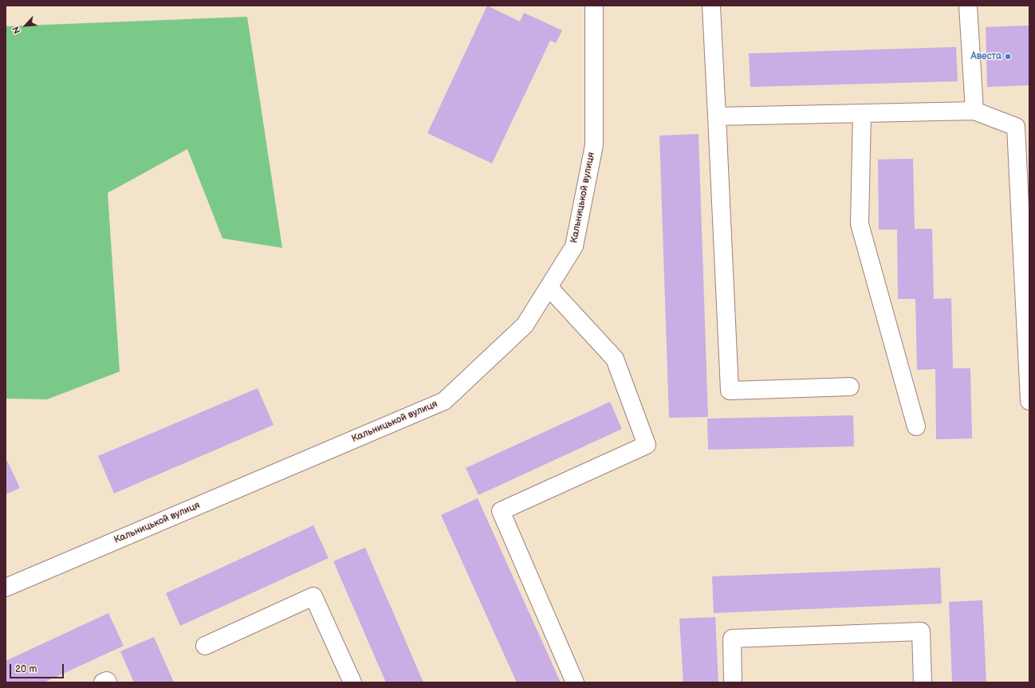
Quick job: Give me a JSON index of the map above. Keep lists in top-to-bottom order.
{
  "streets": {
    "street": ["Кальницькой вулиця"]
  },
  "places": ["Авеста"],
  "scale_bar": "20 m",
  "north": "bottom left"
}
